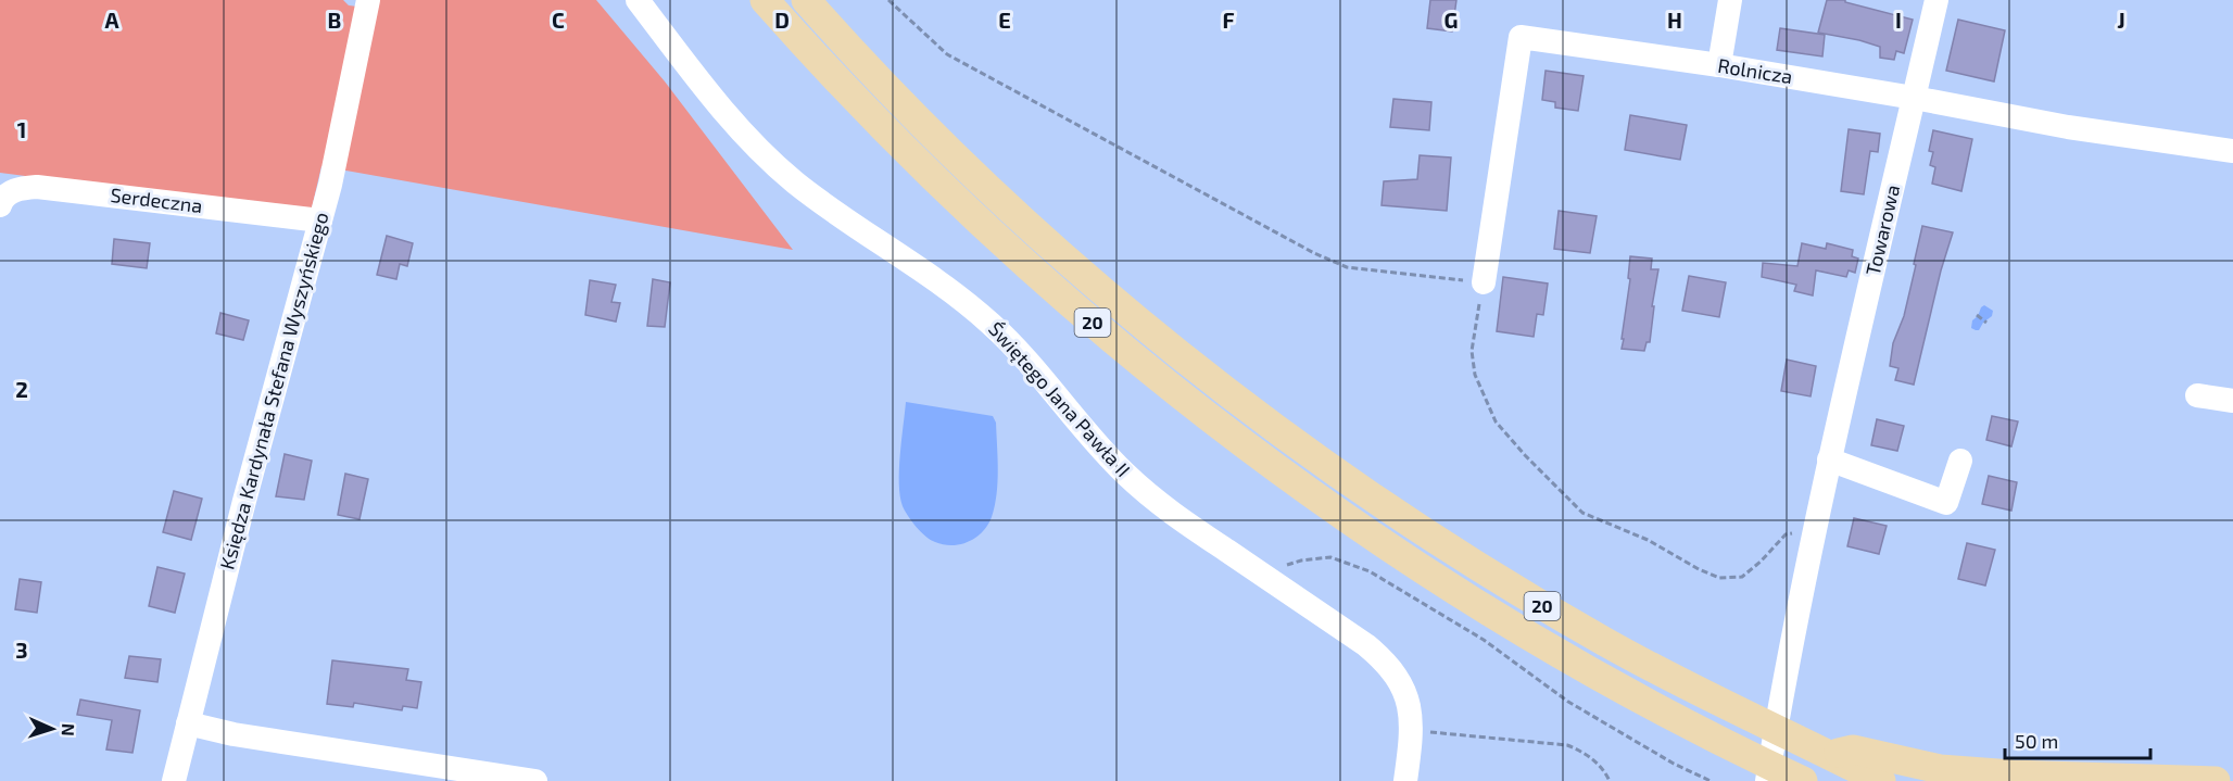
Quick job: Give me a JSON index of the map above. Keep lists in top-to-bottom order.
{
  "streets": {
    "main road": ["20"],
    "street": [
      "Rolnicza",
      "Serdeczna",
      "Towarowa",
      "Księdza Kardynała Stefana Wyszyńskiego",
      "Świętego Jana Pawła II"
    ]
  },
  "crossings": [
    ["Rolnicza", "Towarowa"],
    ["Serdeczna", "Księdza Kardynała Stefana Wyszyńskiego"]
  ],
  "scale_bar": "50 m",
  "north": "right",
  "grid": {
    "columns": [
      "A",
      "B",
      "C",
      "D",
      "E",
      "F",
      "G",
      "H",
      "I",
      "J"
    ],
    "rows": ["1", "2", "3"]
  }
}
